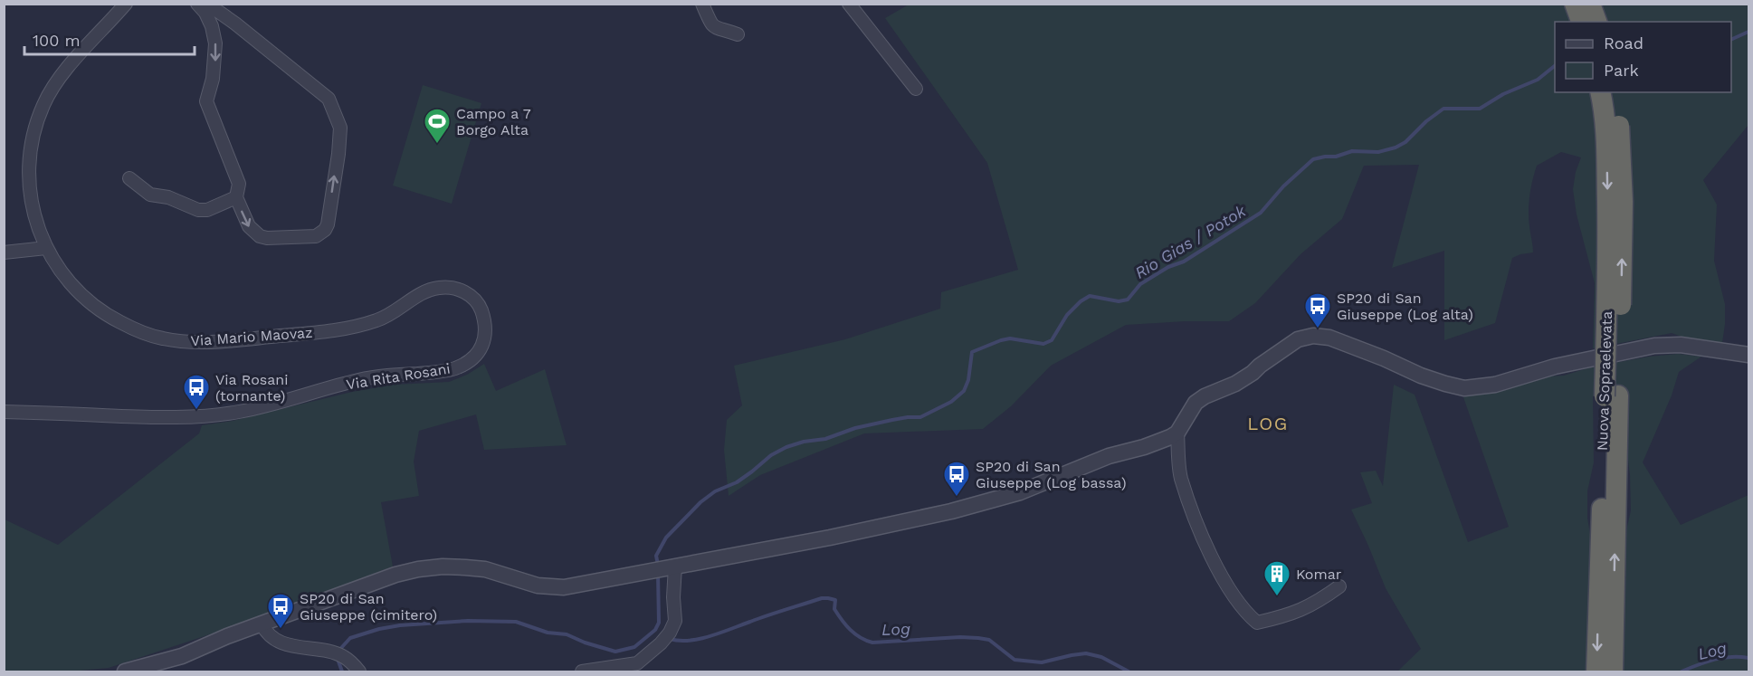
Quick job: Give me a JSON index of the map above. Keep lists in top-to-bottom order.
{
  "streets": {
    "highway": ["Nuova Sopraelevata"],
    "street": ["Via Mario Maovaz", "Via Rita Rosani"]
  },
  "crossings": [
    ["Via Mario Maovaz", "Via Rita Rosani"]
  ],
  "districts": ["LOG"],
  "water": ["Rio Gias / Potok", "Log"],
  "places": {
    "sports": ["Campo a 7 Borgo Alta"],
    "bus stop": [
      "SP20 di San Giuseppe (Log alta)",
      "Via Rosani (tornante)",
      "SP20 di San Giuseppe (Log bassa)",
      "SP20 di San Giuseppe (cimitero)"
    ],
    "building": ["Komar"]
  },
  "legend": ["Road", "Park"],
  "scale_bar": "100 m"
}
